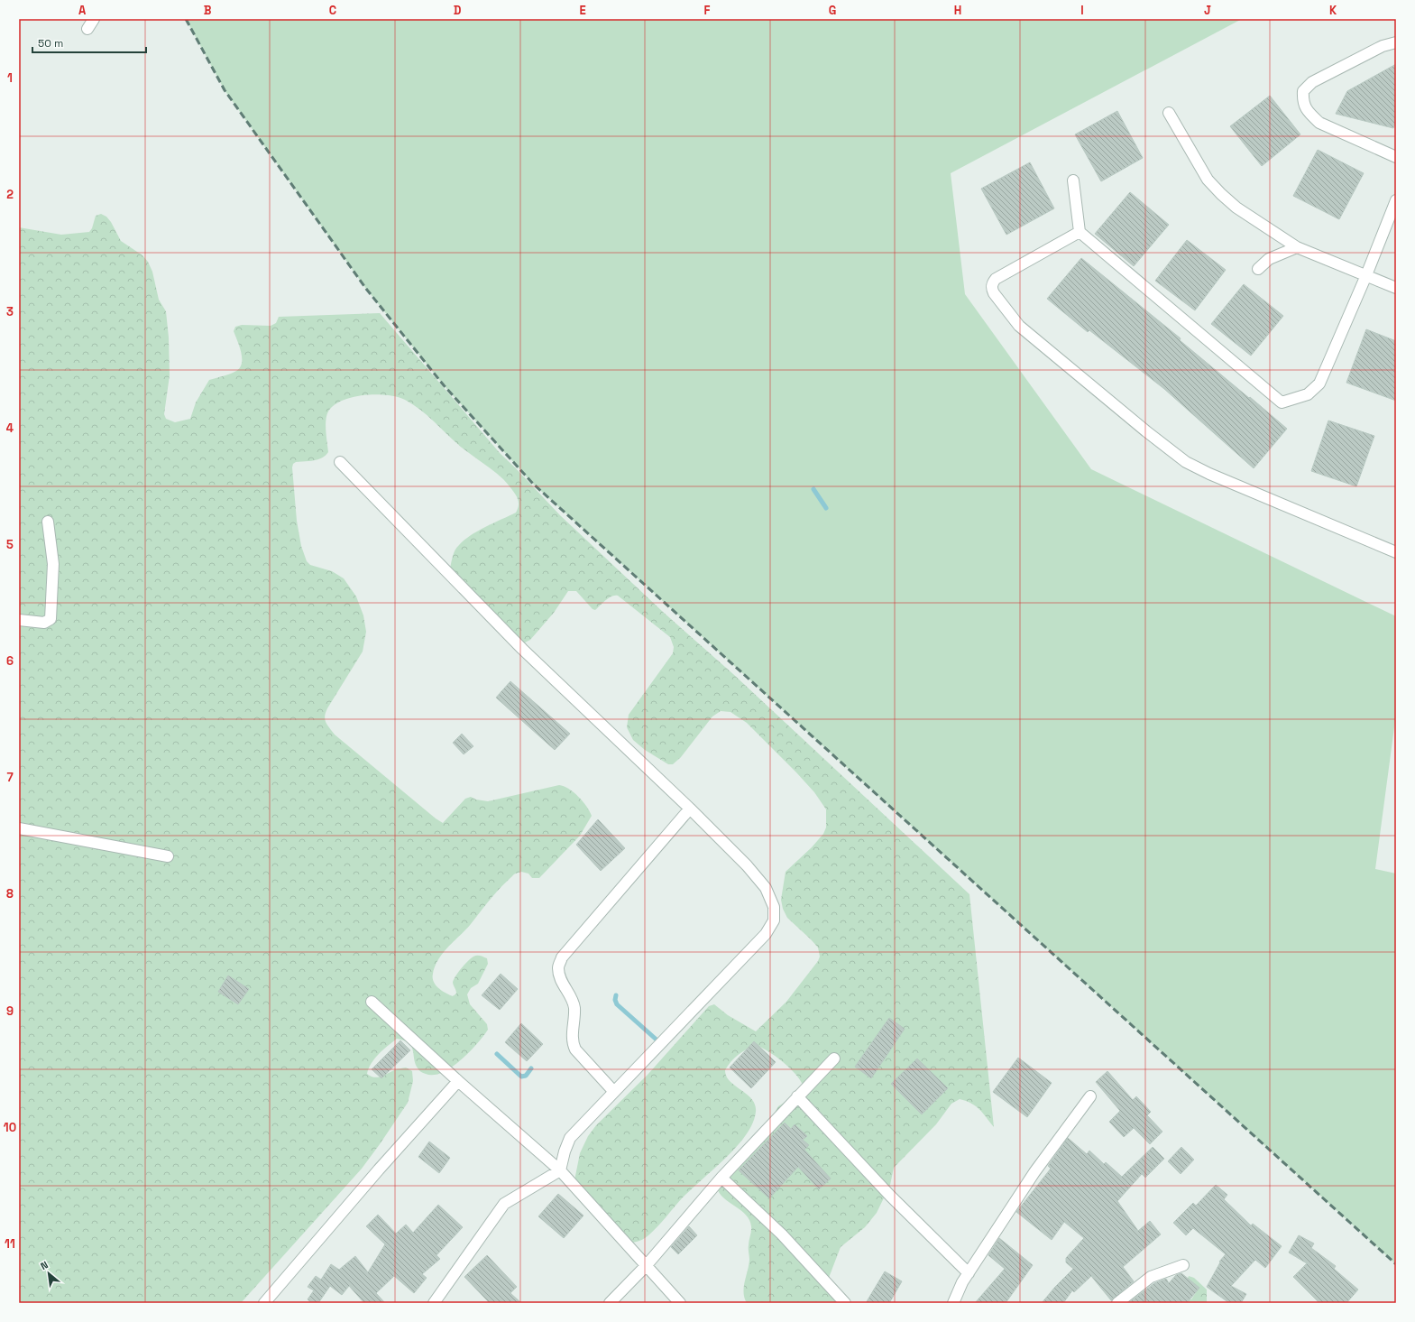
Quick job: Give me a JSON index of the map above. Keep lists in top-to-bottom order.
{
  "scale_bar": "50 m",
  "north": "top left",
  "grid": {
    "columns": [
      "A",
      "B",
      "C",
      "D",
      "E",
      "F",
      "G",
      "H",
      "I",
      "J",
      "K"
    ],
    "rows": [
      "1",
      "2",
      "3",
      "4",
      "5",
      "6",
      "7",
      "8",
      "9",
      "10",
      "11"
    ]
  }
}
